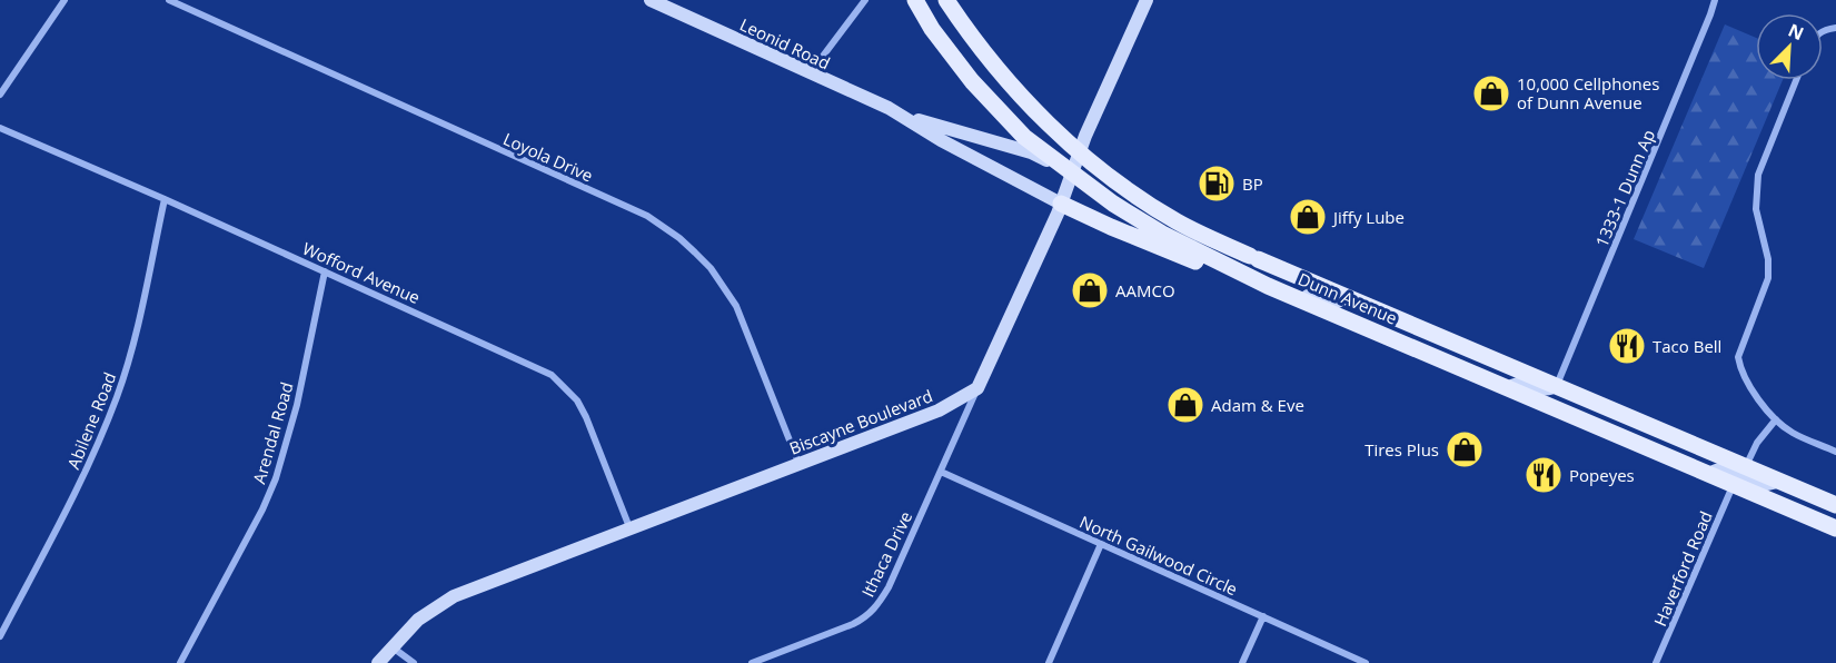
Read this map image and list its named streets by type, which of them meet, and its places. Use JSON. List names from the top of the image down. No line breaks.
{"streets":{"main road":["Dunn Avenue"],"street":["Leonid Road","Loyola Drive","1333-1 Dunn Ap","Wofford Avenue","Abilene Road","Biscayne Boulevard","Arendal Road","Ithaca Drive","North Gailwood Circle","Haverford Road"]},"crossings":[["Leonid Road","Dunn Avenue"],["Loyola Drive","Biscayne Boulevard"],["1333-1 Dunn Ap","Dunn Avenue"],["Wofford Avenue","Abilene Road"],["Wofford Avenue","Biscayne Boulevard"],["Wofford Avenue","Arendal Road"],["Dunn Avenue","Haverford Road"],["Biscayne Boulevard","Ithaca Drive"],["Ithaca Drive","North Gailwood Circle"]],"places":{"shop":["10,000 Cellphones of Dunn Avenue","Jiffy Lube","AAMCO","Adam & Eve","Tires Plus"],"fuel station":["BP"],"restaurant":["Taco Bell","Popeyes"]},"north":"top right"}
